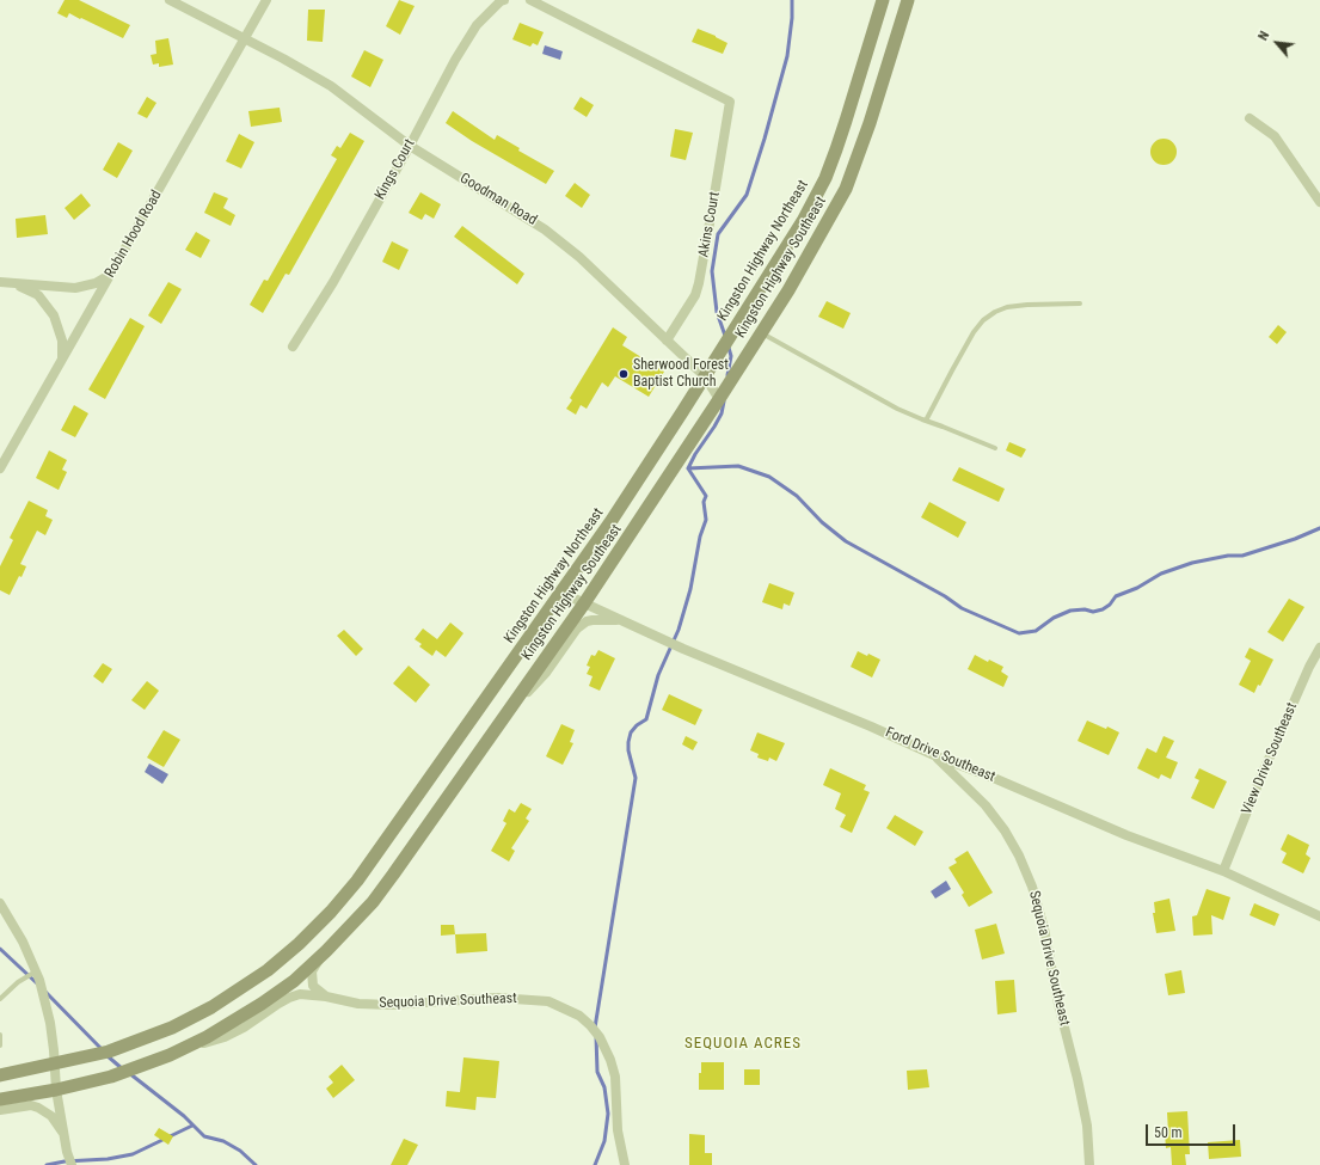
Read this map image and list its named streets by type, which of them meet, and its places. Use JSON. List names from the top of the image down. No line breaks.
{"streets":{"main road":["Kingston Highway Northeast","Kingston Highway Southeast"],"street":["Kings Court","Goodman Road","Akins Court","Robin Hood Road","Ford Drive Southeast","View Drive Southeast","Sequoia Drive Southeast"]},"crossings":[["Kings Court","Goodman Road"],["Goodman Road","Akins Court"],["Goodman Road","Robin Hood Road"],["Goodman Road","Kingston Highway Northeast"],["Goodman Road","Kingston Highway Southeast"],["Kingston Highway Northeast","Ford Drive Southeast"],["Kingston Highway Southeast","Ford Drive Southeast"],["Kingston Highway Southeast","Sequoia Drive Southeast"],["Ford Drive Southeast","View Drive Southeast"],["Ford Drive Southeast","Sequoia Drive Southeast"]],"districts":["SEQUOIA ACRES"],"places":["Sherwood Forest Baptist Church"],"scale_bar":"50 m","north":"top left"}
